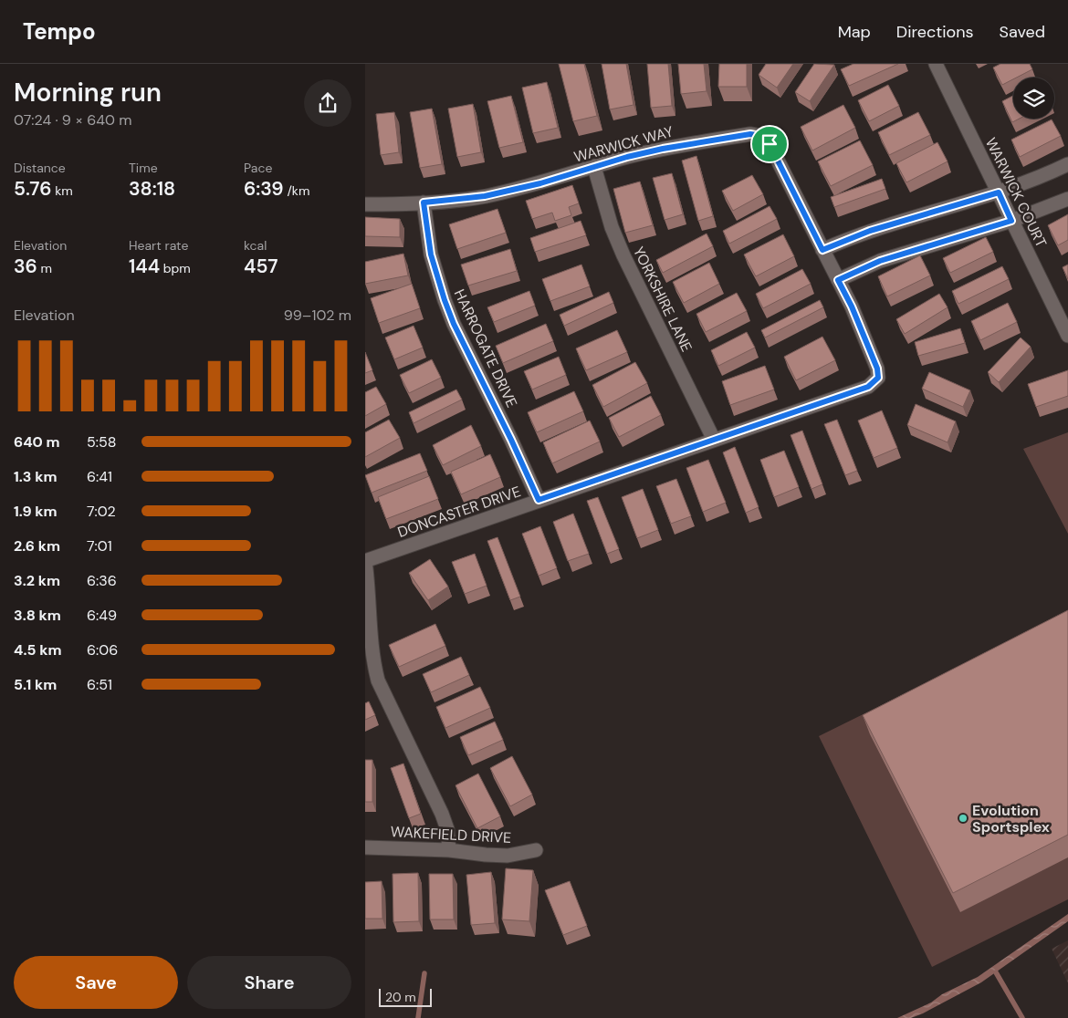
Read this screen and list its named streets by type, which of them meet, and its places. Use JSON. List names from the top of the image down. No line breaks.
{"streets":{"street":["WARWICK WAY","WARWICK COURT","YORKSHIRE LANE","HARROGATE DRIVE","DONCASTER DRIVE","WAKEFIELD DRIVE"]},"crossings":[["WARWICK WAY","YORKSHIRE LANE"],["WARWICK WAY","HARROGATE DRIVE"],["WARWICK WAY","DONCASTER DRIVE"],["YORKSHIRE LANE","DONCASTER DRIVE"],["HARROGATE DRIVE","DONCASTER DRIVE"],["DONCASTER DRIVE","WAKEFIELD DRIVE"]],"places":["Evolution Sportsplex"],"scale_bar":"20 m","page":{"header":"Tempo","nav":["Map","Directions","Saved"],"heading":["Morning run","07:24 · 9 × 640 m"],"stats":[["Distance","5.76 km"],["Time","38:18"],["Pace","6:39 /km"],["Elevation","36 m"],["Heart rate","144 bpm"],["kcal","457"]],"chart":["Elevation","99–102 m"],"list":[{"name":"640 m","note":"5:58"},{"name":"1.3 km","note":"6:41"},{"name":"1.9 km","note":"7:02"},{"name":"2.6 km","note":"7:01"},{"name":"3.2 km","note":"6:36"},{"name":"3.8 km","note":"6:49"},{"name":"4.5 km","note":"6:06"},{"name":"5.1 km","note":"6:51"}],"buttons":["Save","Share"],"scale":"20 m"}}
